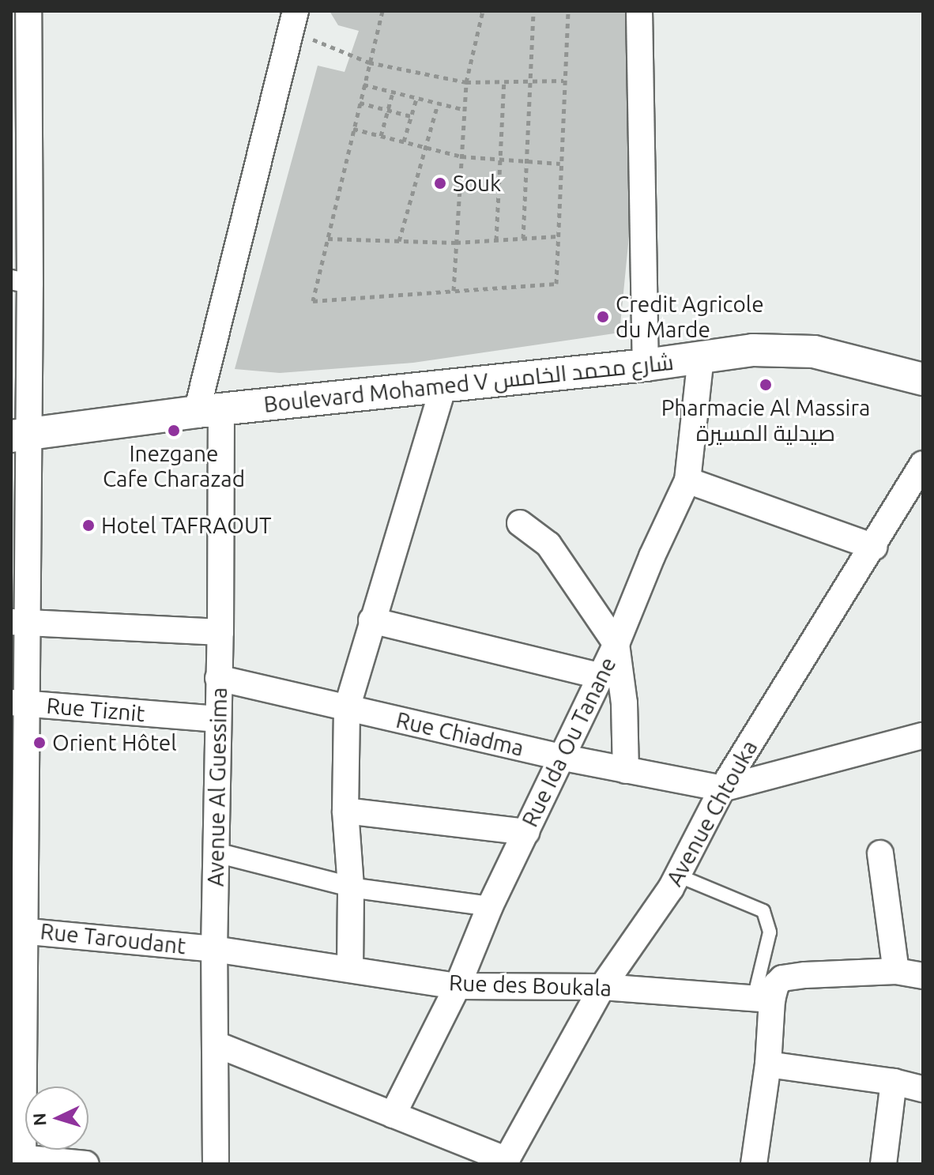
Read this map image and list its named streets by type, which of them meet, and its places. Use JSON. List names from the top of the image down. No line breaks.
{"streets":{"street":["Boulevard Mohamed V شارع محمد الخامس","Rue Tiznit","Rue Chiadma","Rue Ida Ou Tanane","Avenue Al Guessima","Avenue Chtouka","Rue Taroudant","Rue des Boukala"]},"crossings":[["Boulevard Mohamed V شارع محمد الخامس","Rue Ida Ou Tanane"],["Boulevard Mohamed V شارع محمد الخامس","Avenue Al Guessima"],["Rue Tiznit","Avenue Al Guessima"],["Rue Chiadma","Rue Ida Ou Tanane"],["Rue Chiadma","Avenue Al Guessima"],["Rue Chiadma","Avenue Chtouka"],["Rue Ida Ou Tanane","Rue des Boukala"],["Avenue Al Guessima","Rue Taroudant"],["Avenue Al Guessima","Rue des Boukala"],["Avenue Chtouka","Rue des Boukala"],["Rue Taroudant","Rue des Boukala"]],"places":["Souk","Credit Agricole du Marde","Pharmacie Al Massira صيدلية المسيرة","Inezgane Cafe Charazad","Hotel TAFRAOUT","Orient Hôtel"],"north":"left"}
